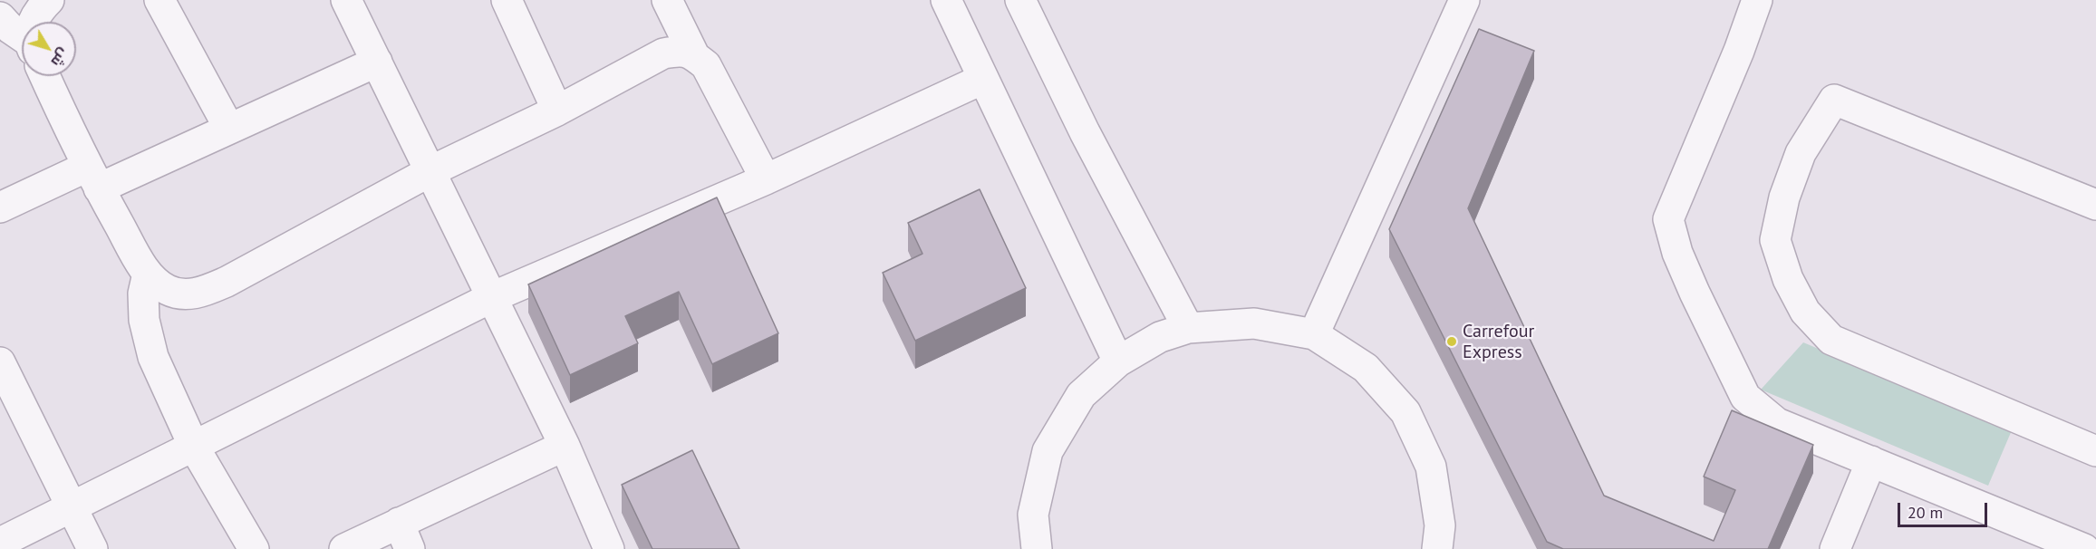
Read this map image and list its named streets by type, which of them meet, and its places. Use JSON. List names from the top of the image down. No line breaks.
{"places":["Carrefour Express"],"scale_bar":"20 m","north":"bottom right"}
